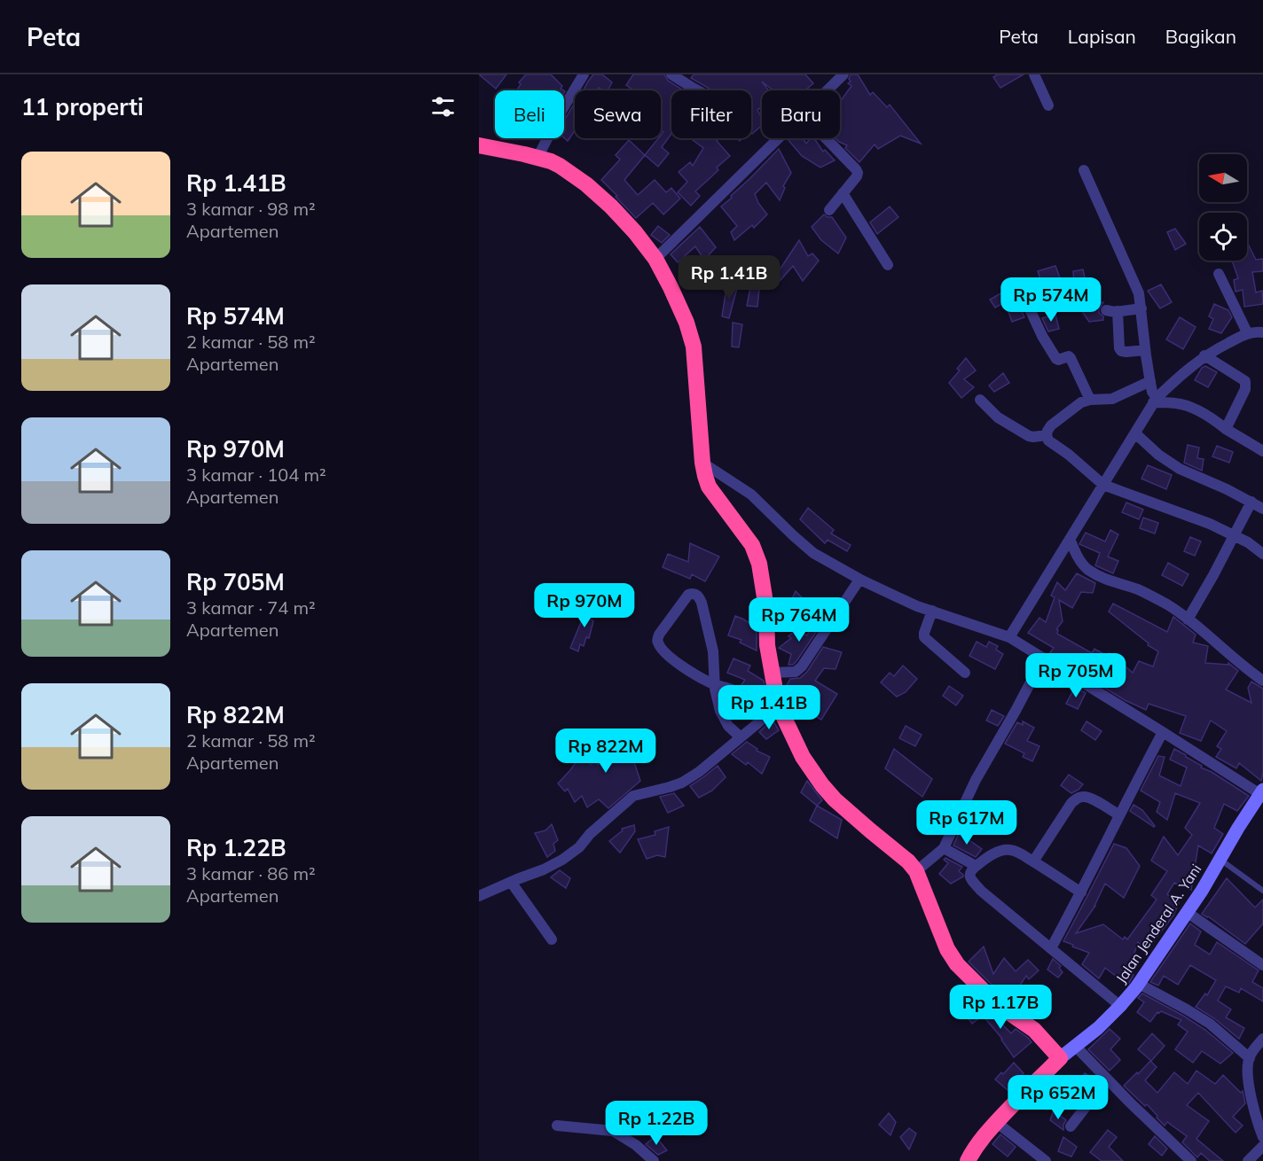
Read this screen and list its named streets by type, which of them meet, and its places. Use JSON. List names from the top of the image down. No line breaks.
{"streets":{"main road":["Jalan Jenderal A. Yani"]},"north":"left","page":{"header":"Peta","nav":["Peta","Lapisan","Bagikan"],"heading":"11 properti","chip":["Beli","Sewa","Filter","Baru"],"list":[{"name":"Rp 1.41B","note":"3 kamar · 98 m² · Apartemen"},{"name":"Rp 574M","note":"2 kamar · 58 m² · Apartemen"},{"name":"Rp 970M","note":"3 kamar · 104 m² · Apartemen"},{"name":"Rp 705M","note":"3 kamar · 74 m² · Apartemen"},{"name":"Rp 822M","note":"2 kamar · 58 m² · Apartemen"},{"name":"Rp 1.22B","note":"3 kamar · 86 m² · Apartemen"}],"price":["Rp 1.41B","Rp 574M","Rp 970M","Rp 764M","Rp 705M","Rp 1.41B","Rp 822M","Rp 617M","Rp 1.17B","Rp 652M","Rp 1.22B"]}}
